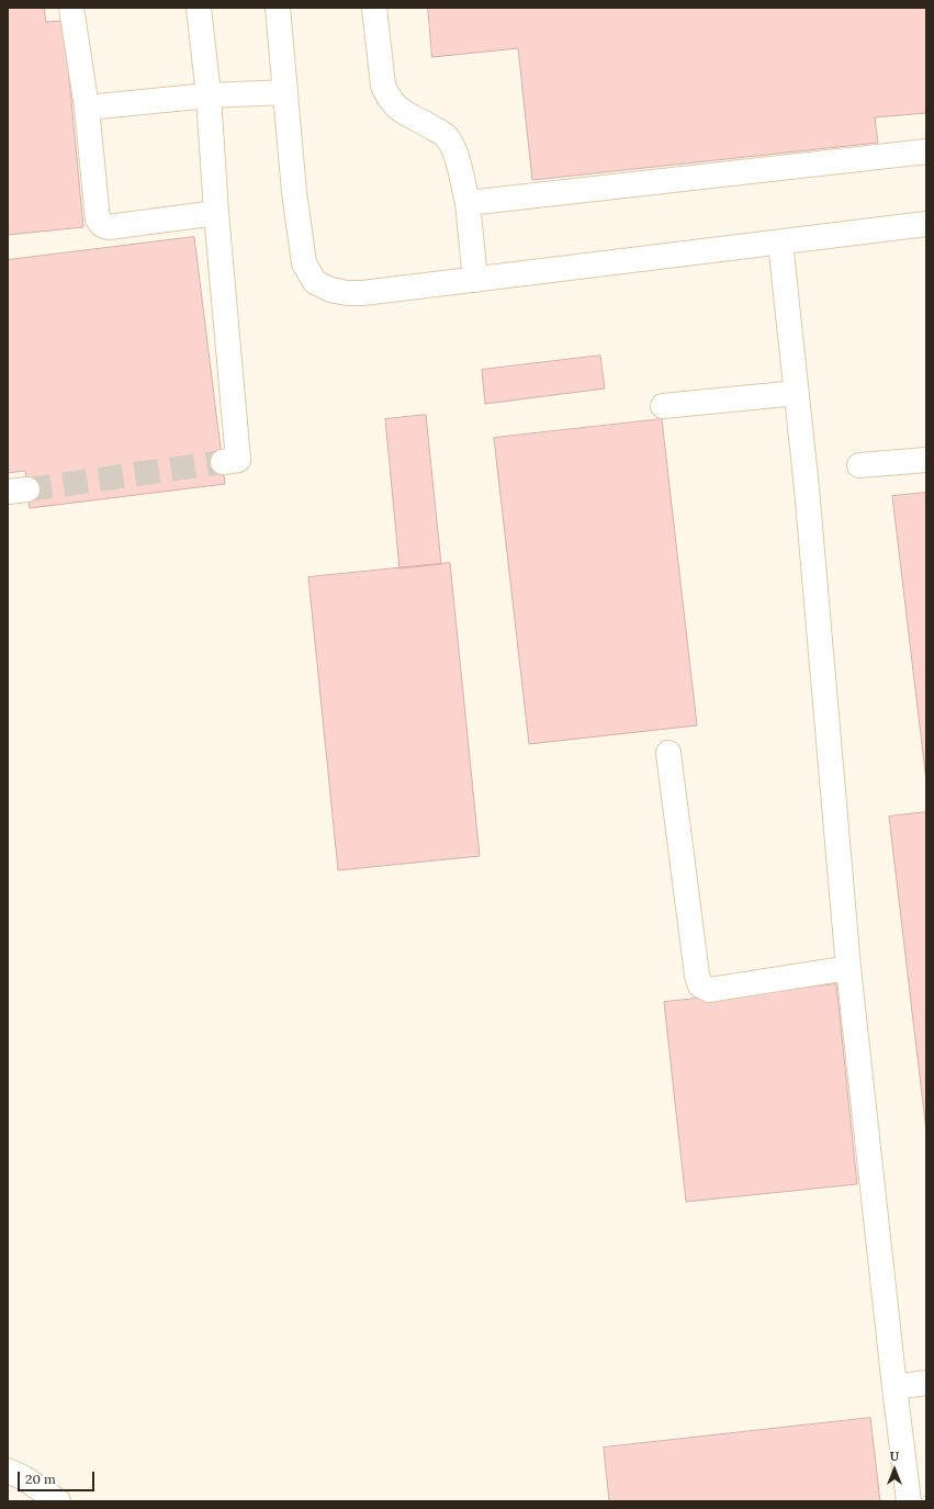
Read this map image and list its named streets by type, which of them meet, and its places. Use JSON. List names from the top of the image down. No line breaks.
{"scale_bar":"20 m","north":"top"}
